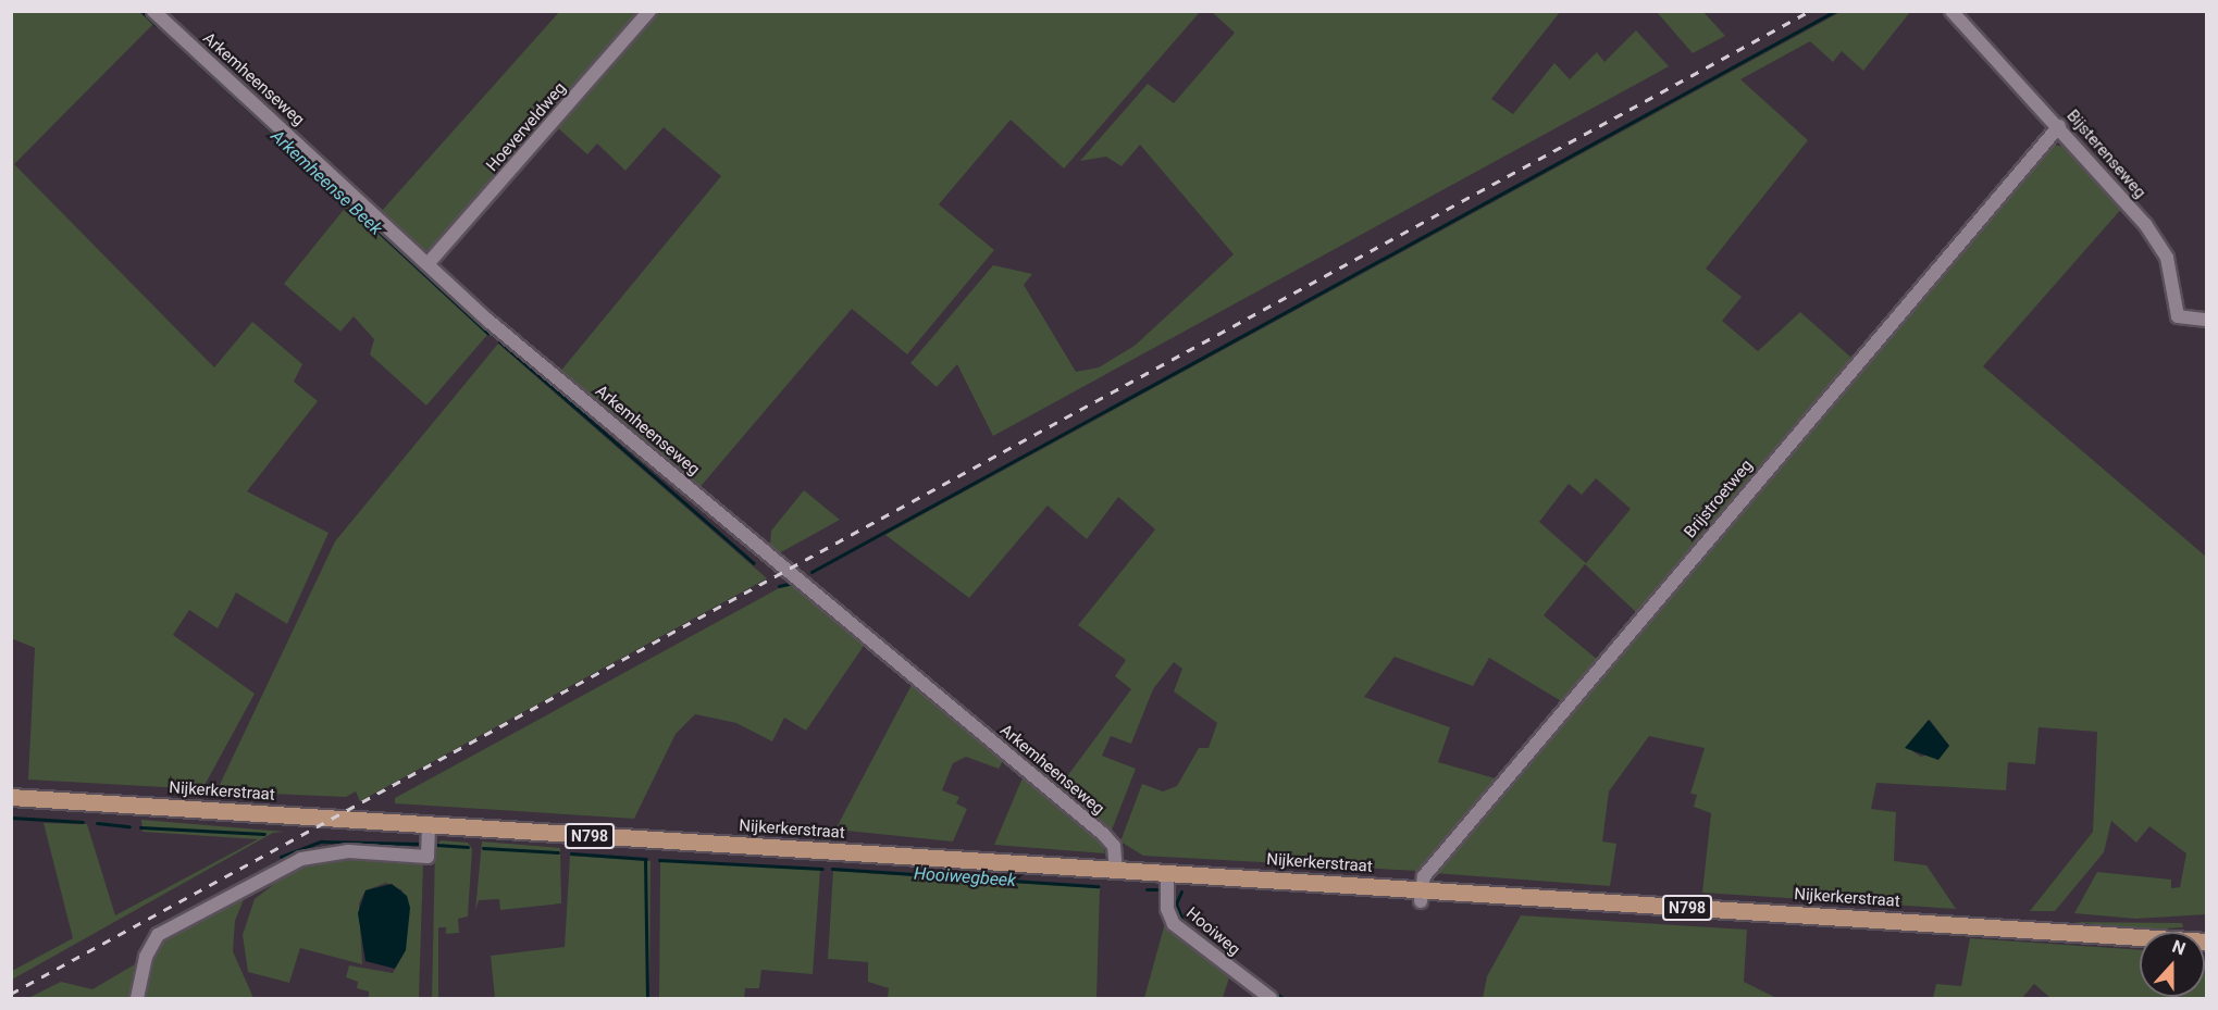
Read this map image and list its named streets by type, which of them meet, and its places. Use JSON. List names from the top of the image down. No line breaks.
{"streets":{"main road":["Nijkerkerstraat","N798"],"street":["Arkemheenseweg","Hoeverveldweg","Bijsterenseweg","Brijstroetweg","Hooiweg"]},"crossings":[["Arkemheenseweg","Hoeverveldweg"],["Arkemheenseweg","Nijkerkerstraat"],["Bijsterenseweg","Brijstroetweg"],["Brijstroetweg","Nijkerkerstraat"],["Nijkerkerstraat","Hooiweg"]],"water":["Arkemheense Beek","Hooiwegbeek"],"north":"top"}
